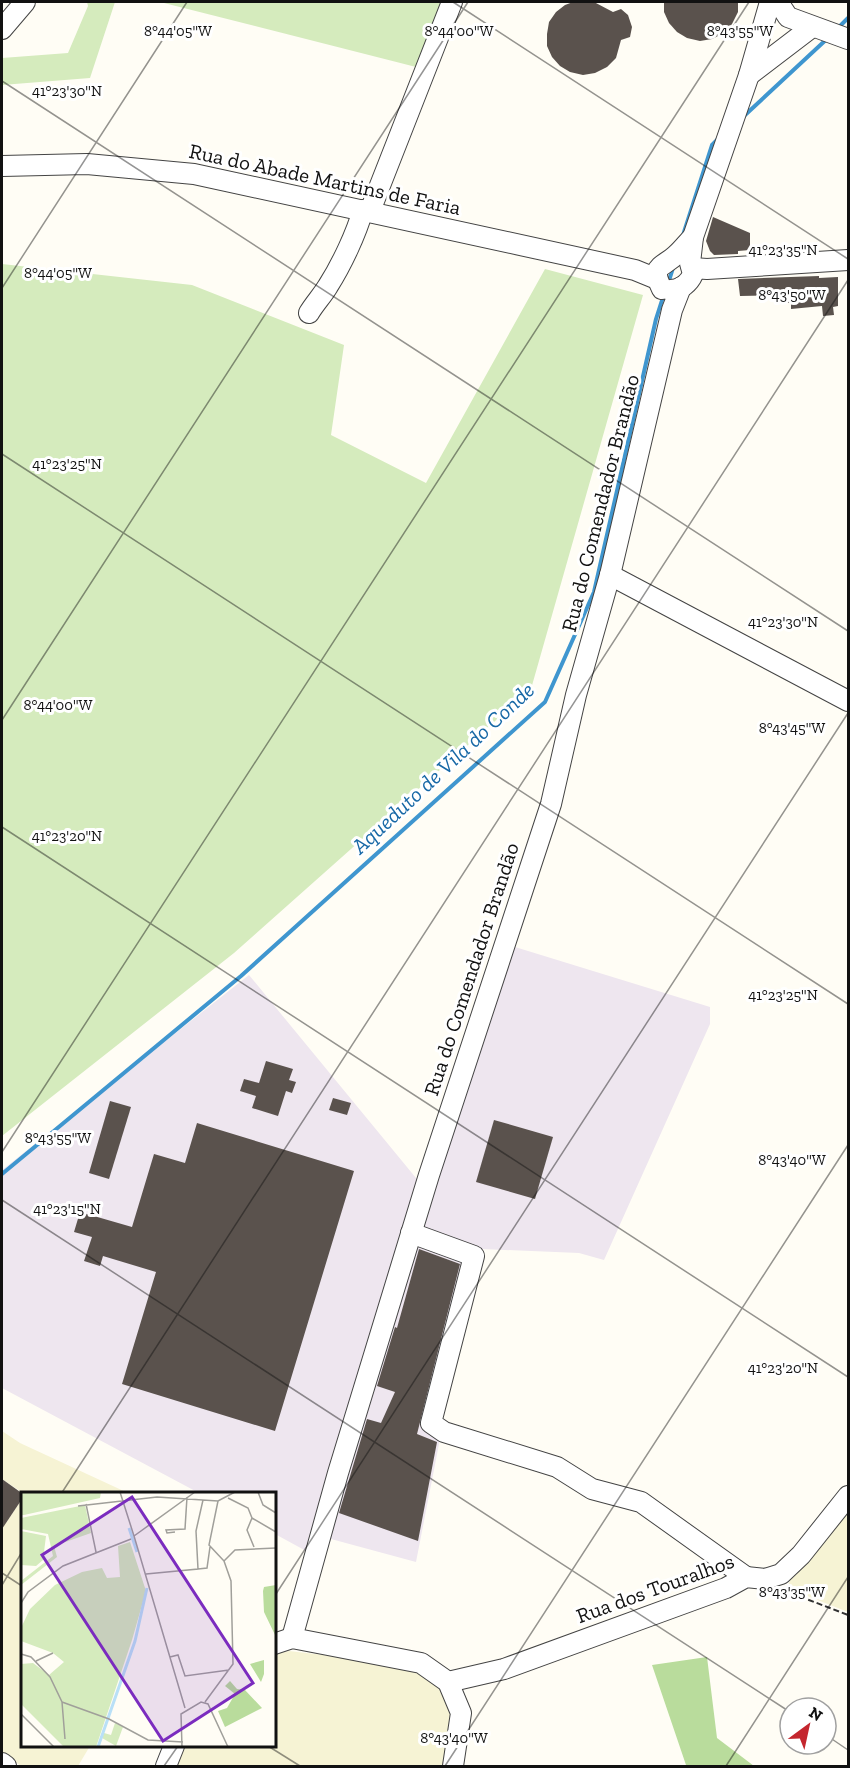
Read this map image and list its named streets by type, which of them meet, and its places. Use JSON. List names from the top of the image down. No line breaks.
{"streets":{"street":["Rua do Abade Martins de Faria","Rua do Comendador Brandão","Rua dos Touralhos"]},"crossings":[["Rua do Abade Martins de Faria","Rua do Comendador Brandão"]],"water":["Aqueduto de Vila do Conde"],"north":"top right","coordinates":["8°43'55\"W","8°44'05\"W","8°44'00\"W","41°23'30\"N","41°23'35\"N","8°43'50\"W","41°23'25\"N","8°43'45\"W","41°23'20\"N","8°43'40\"W","41°23'15\"N","8°43'35\"W"]}
